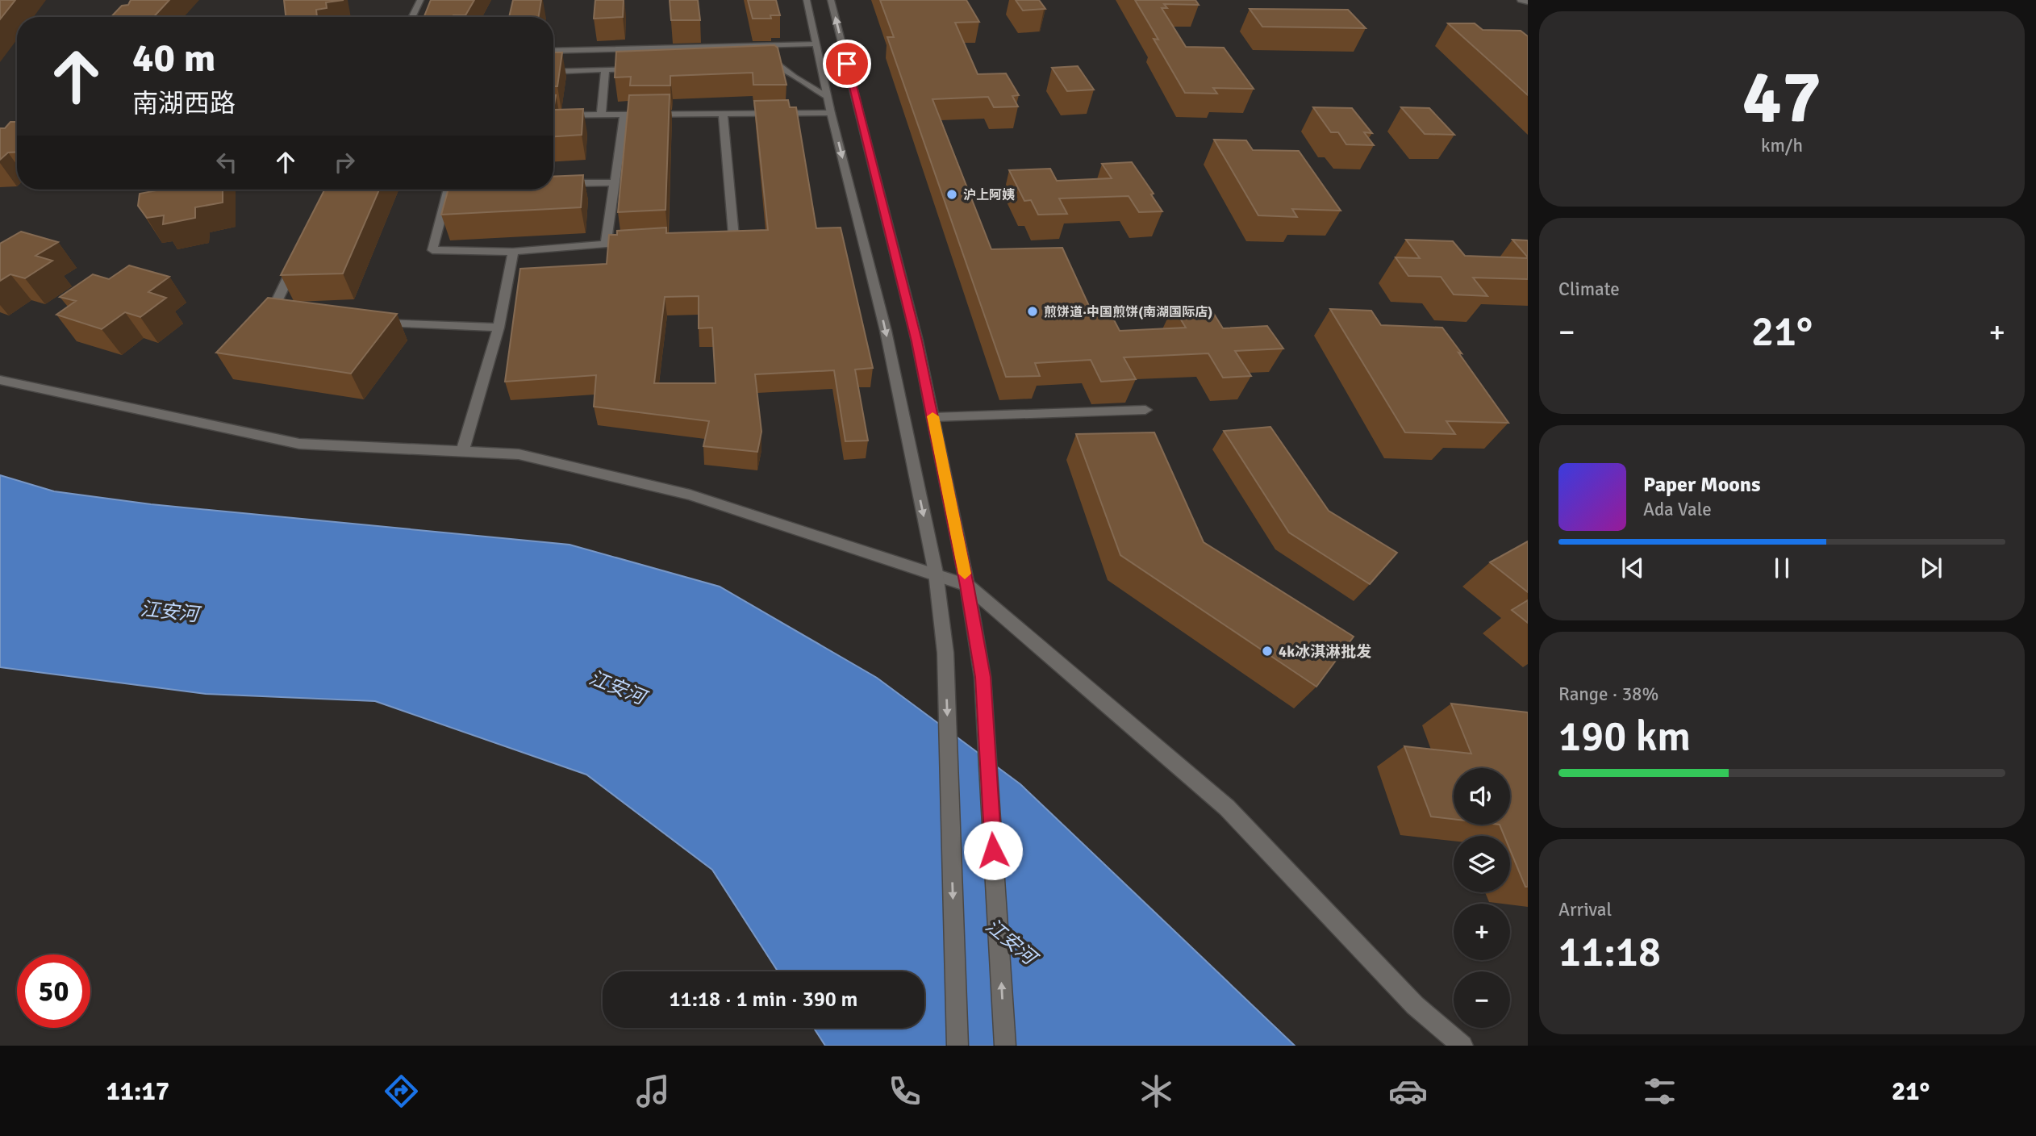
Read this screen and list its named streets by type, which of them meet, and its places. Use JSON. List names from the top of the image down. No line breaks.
{"water":["江安河"],"places":["沪上阿姨","煎饼道·中国煎饼(南湖国际店)","4k冰淇淋批发"],"page":{"tile":[["47","km/h"],"Climate",["Range · 38%","190 km"],["Arrival","11:18"]],"turn":["40 m","南湖西路"],"heat":["−","21°","+"],"song":["Paper Moons","Ada Vale"],"map_buttons":["+","−"],"limit":"50","trip":"11:18 · 1 min · 390 m","tabs":["11:17","21°"]}}
